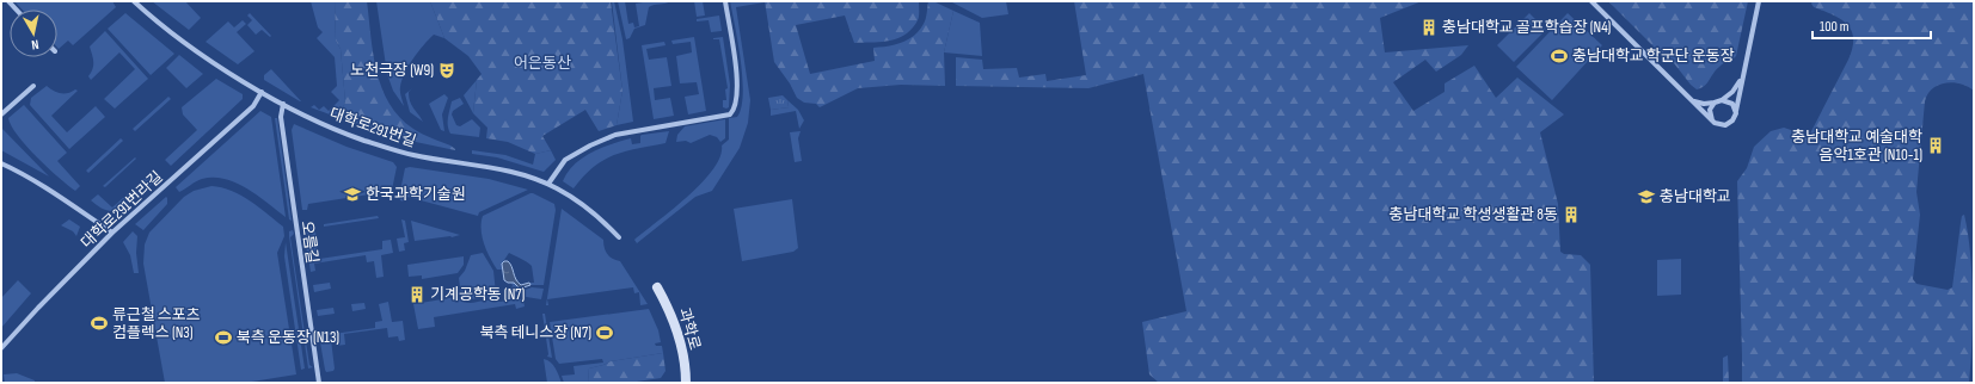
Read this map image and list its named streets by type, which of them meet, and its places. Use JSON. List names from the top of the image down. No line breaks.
{"streets":{"street":["대학로291번길","대학로291번라길","오름길","과학로"]},"crossings":[["대학로291번길","대학로291번라길"],["대학로291번길","오름길"]],"parks":["어은동산"],"places":{"building":["충남대학교 골프학습장 (N4)","충남대학교 예술대학 음악1호관 (N10-1)","충남대학교 학생생활관 8동","기계공학동 (N7)"],"sports":["충남대학교 학군단 운동장","류근철 스포츠 컴플렉스 (N3)","북측 테니스장 (N7)","북측 운동장 (N13)"],"theatre":["노천극장 (W9)"],"school or university":["한국과학기술원","충남대학교"]},"scale_bar":"100 m","north":"bottom"}
